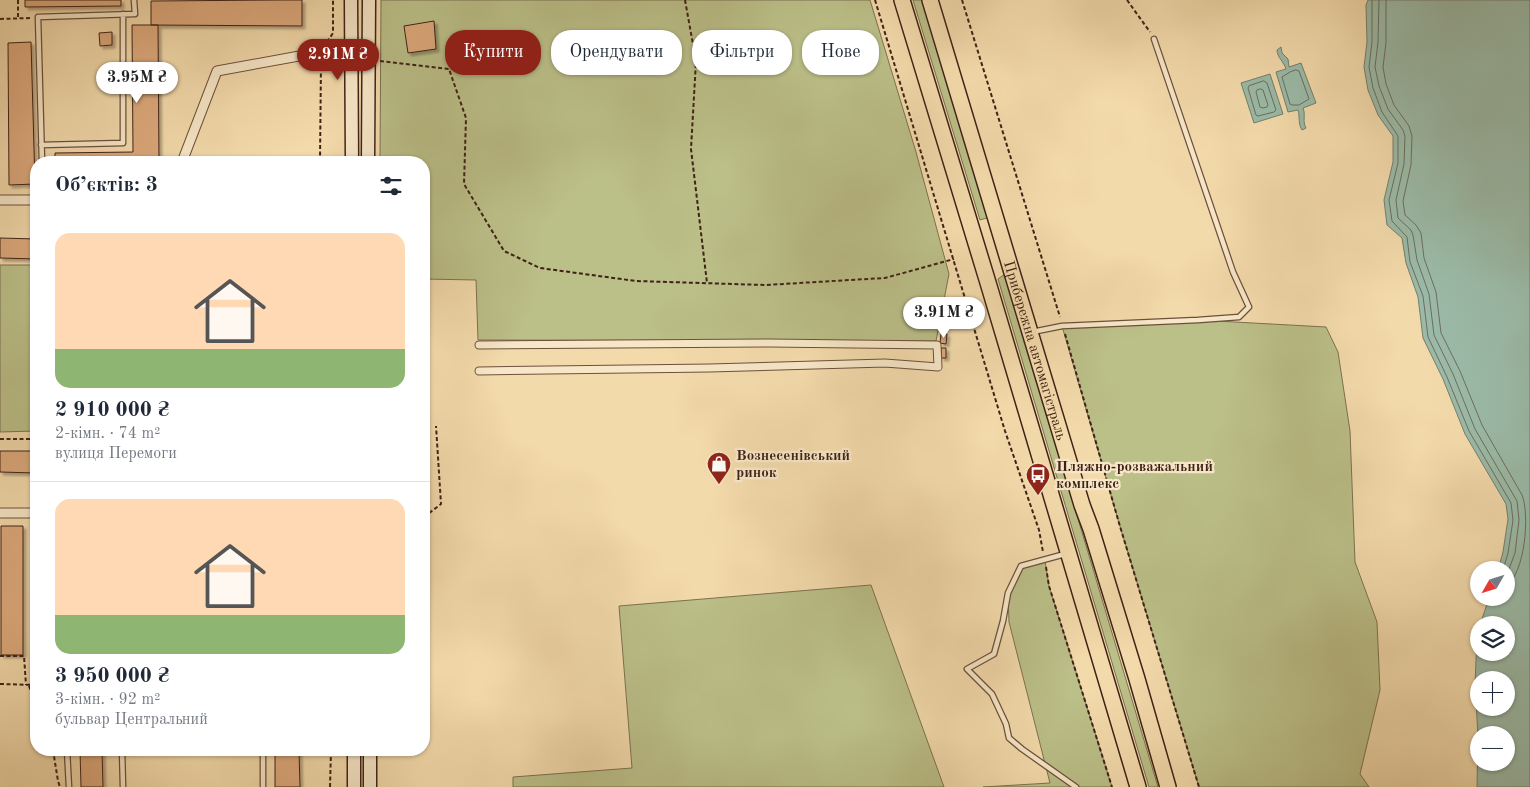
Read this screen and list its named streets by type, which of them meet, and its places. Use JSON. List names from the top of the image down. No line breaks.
{"streets":{"main road":["Прибережна автомагістраль"]},"places":{"shop":["Вознесенівський ринок"],"bus stop":["Пляжно-розважальний комплекс"]},"north":"bottom left","page":{"chip":["Купити","Орендувати","Фільтри","Нове"],"price":["2.91M ₴","3.95M ₴","3.91M ₴"],"heading":"Об’єктів: 3","list":[{"name":"2 910 000 ₴","note":"2-кімн. · 74 m² · вулиця Перемоги"},{"name":"3 950 000 ₴","note":"3-кімн. · 92 m² · бульвар Центральний"}],"map_buttons":["+","−"]}}
